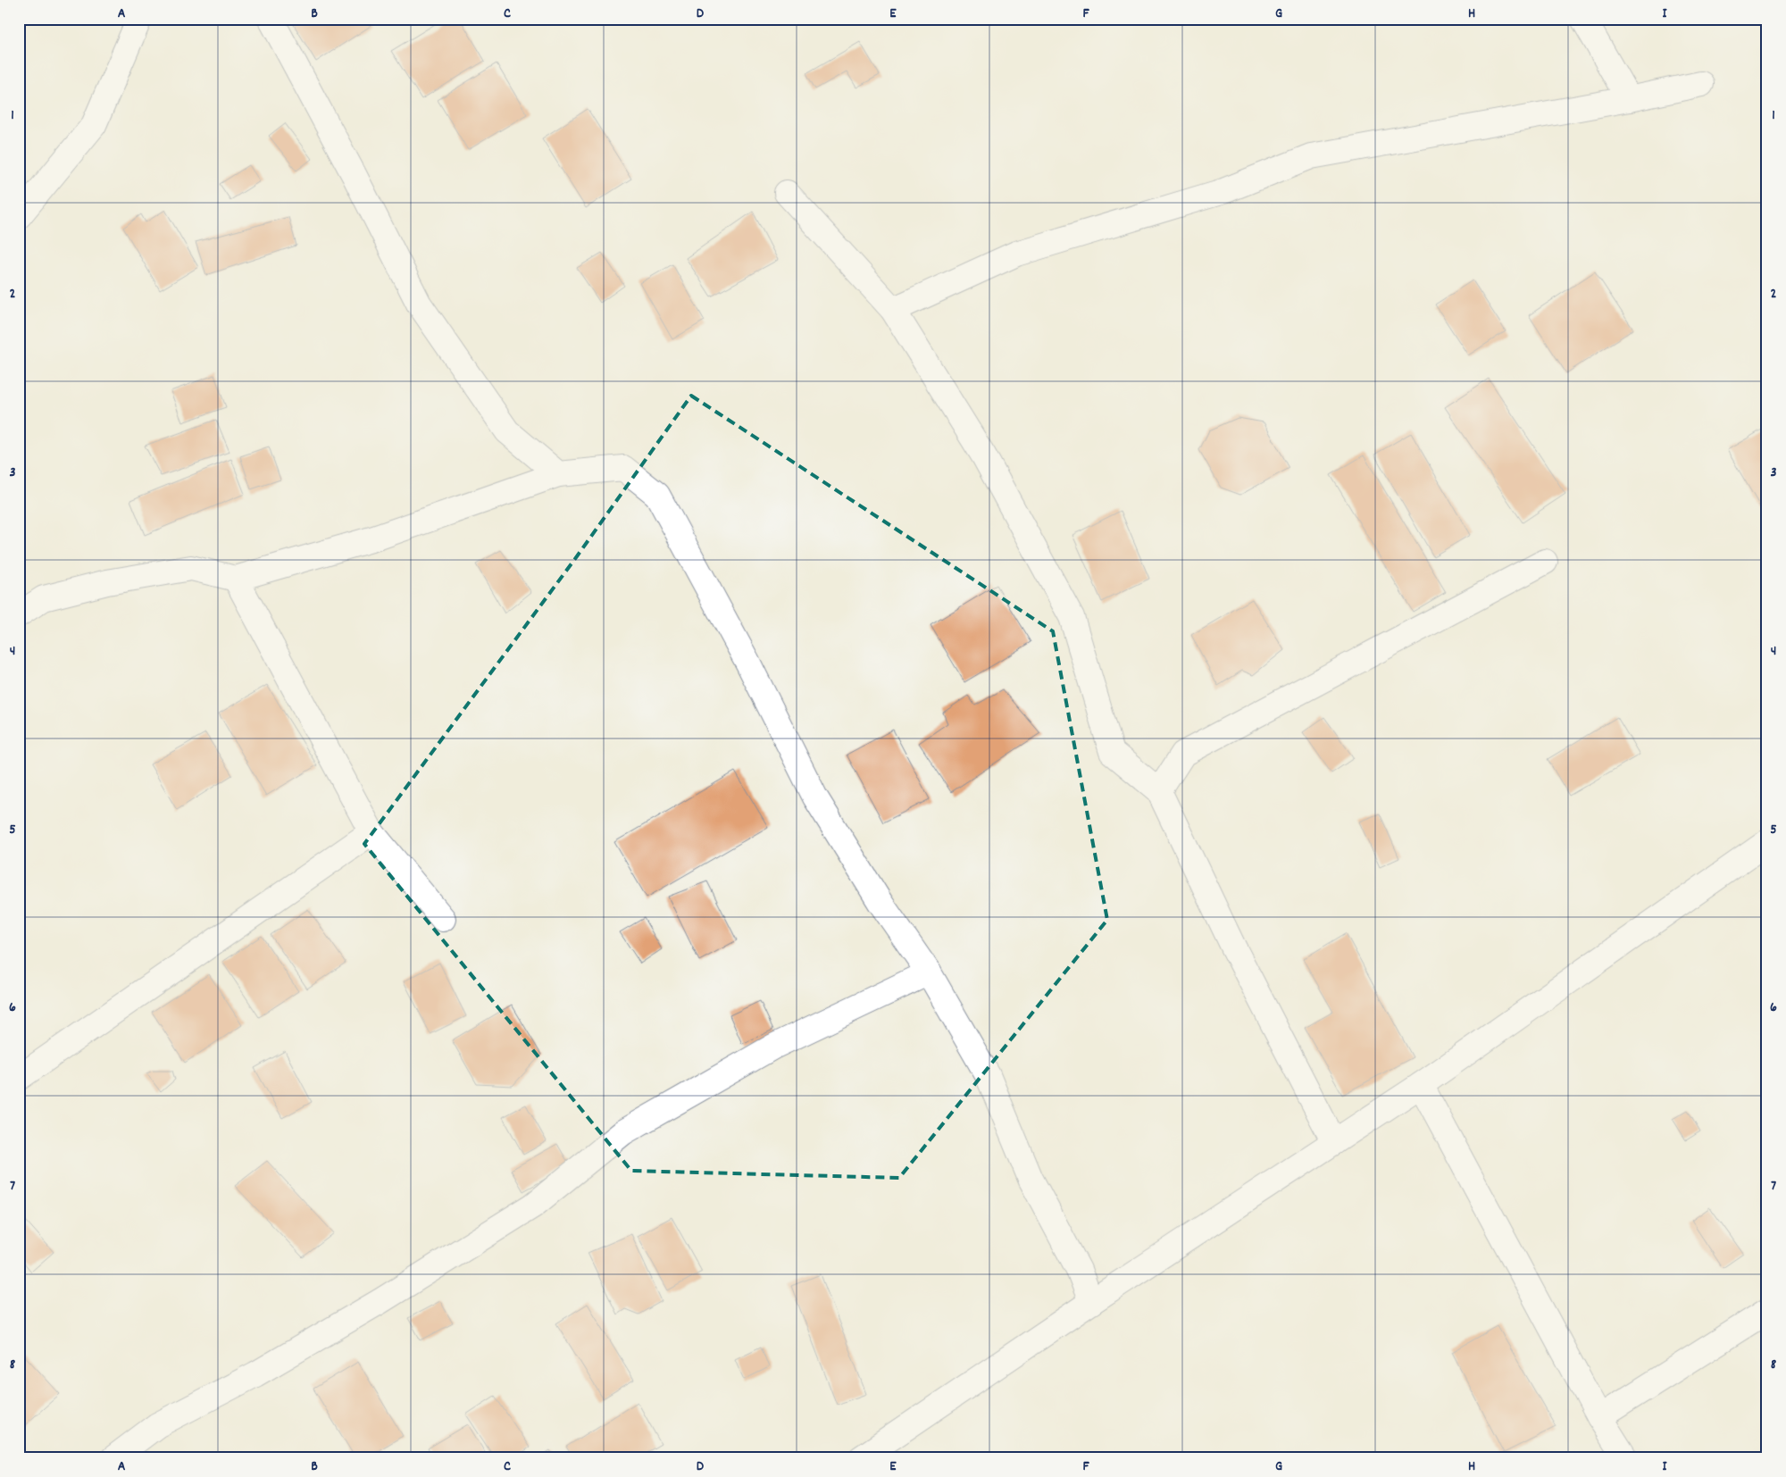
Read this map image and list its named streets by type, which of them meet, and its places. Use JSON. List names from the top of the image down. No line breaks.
{"grid":{"columns":["A","B","C","D","E","F","G","H","I"],"rows":["1","2","3","4","5","6","7","8"]}}
